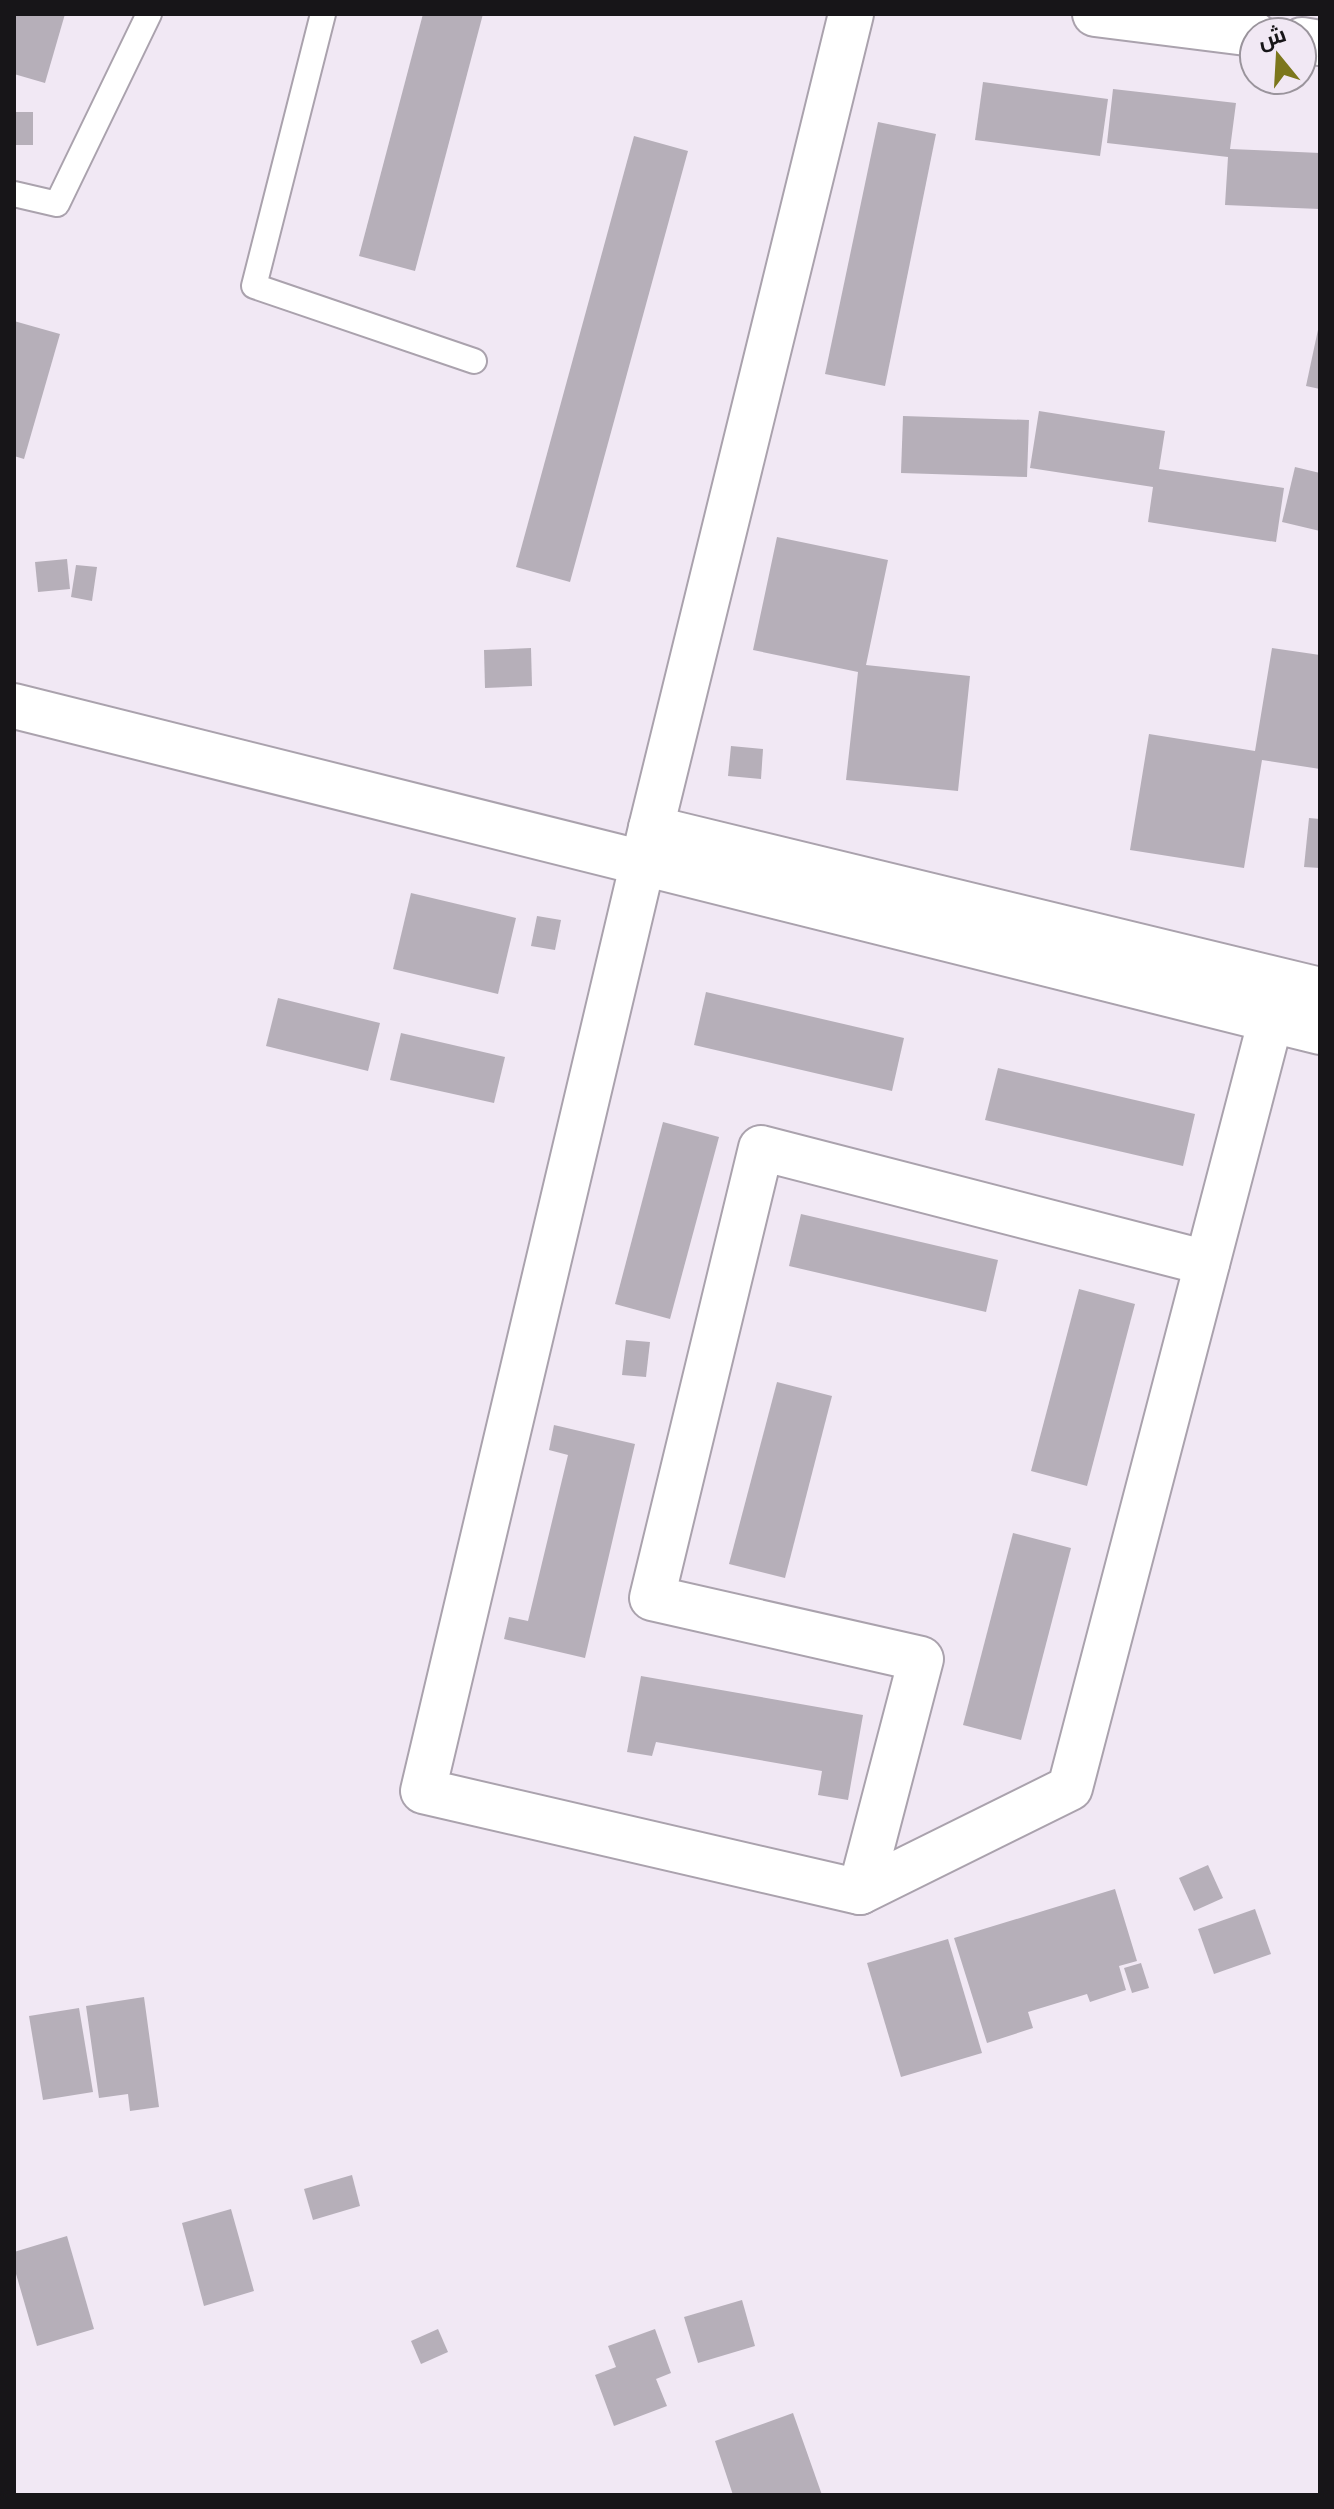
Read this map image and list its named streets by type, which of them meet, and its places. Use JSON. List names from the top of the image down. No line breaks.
{"north":"top"}
